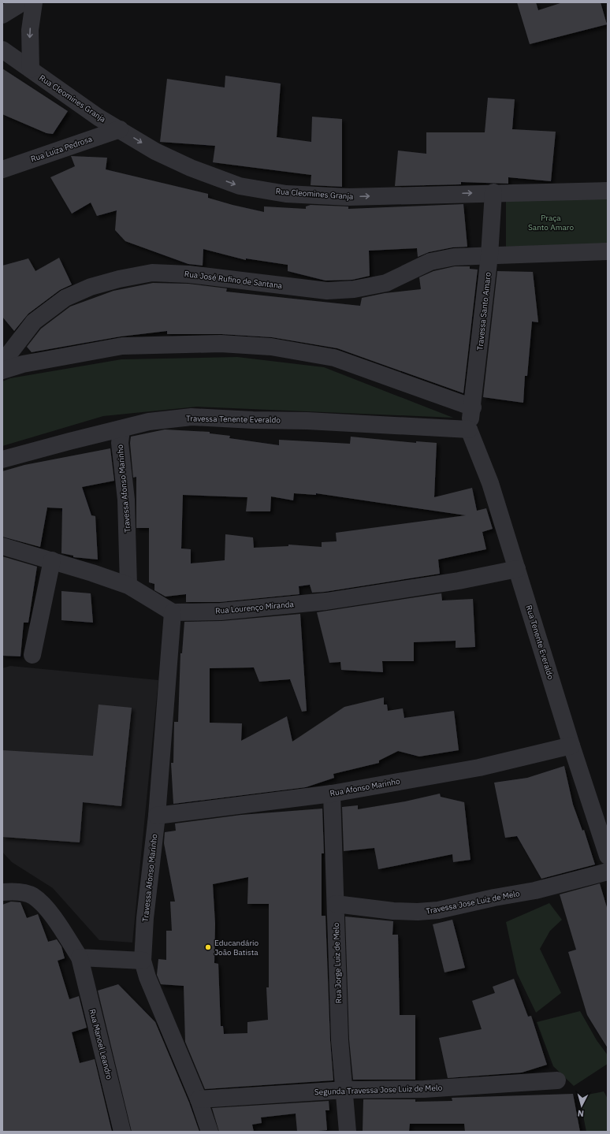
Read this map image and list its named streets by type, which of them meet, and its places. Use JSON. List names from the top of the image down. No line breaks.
{"streets":{"street":["Rua Cleomines Granja","Rua Luiza Pedrosa","Rua José Rufino de Santana","Travessa Santo Amaro","Travessa Tenente Everaldo","Travessa Afonso Marinho","Rua Lourenço Miranda","Rua Tenente Everaldo","Rua Afonso Marinho","Travessa Jose Luiz de Melo","Rua Jorge Luiz de Melo","Rua Manoel Leandro","Segunda Travessa Jose Luiz de Melo"]},"crossings":[["Rua Cleomines Granja","Rua Luiza Pedrosa"],["Rua Cleomines Granja","Travessa Santo Amaro"],["Rua José Rufino de Santana","Travessa Santo Amaro"],["Travessa Santo Amaro","Travessa Tenente Everaldo"],["Travessa Santo Amaro","Rua Tenente Everaldo"],["Travessa Tenente Everaldo","Travessa Afonso Marinho"],["Travessa Tenente Everaldo","Rua Tenente Everaldo"],["Travessa Afonso Marinho","Rua Lourenço Miranda"],["Travessa Afonso Marinho","Rua Afonso Marinho"],["Travessa Afonso Marinho","Segunda Travessa Jose Luiz de Melo"],["Rua Lourenço Miranda","Rua Tenente Everaldo"],["Rua Tenente Everaldo","Rua Afonso Marinho"],["Rua Afonso Marinho","Rua Jorge Luiz de Melo"],["Travessa Jose Luiz de Melo","Rua Jorge Luiz de Melo"],["Rua Jorge Luiz de Melo","Segunda Travessa Jose Luiz de Melo"]],"one_way":["Rua Cleomines Granja"],"parks":["Praça Santo Amaro"],"places":["Educandário João Batista"],"north":"bottom"}
